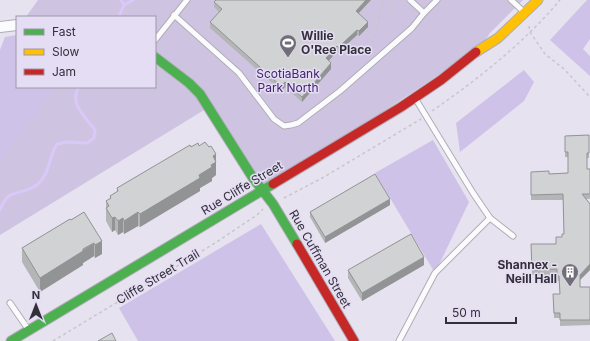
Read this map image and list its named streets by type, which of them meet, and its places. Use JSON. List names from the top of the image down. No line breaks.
{"streets":{"main road":["Rue Cliffe Street","Rue Cuffman Street"],"path":["Cliffe Street Trail"]},"crossings":[["Rue Cliffe Street","Rue Cuffman Street"]],"parks":["ScotiaBank Park North"],"places":{"sports":["Willie O'Ree Place"],"building":["Shannex - Neill Hall"]},"legend":["Fast","Slow","Jam"],"scale_bar":"50 m","north":"top"}
